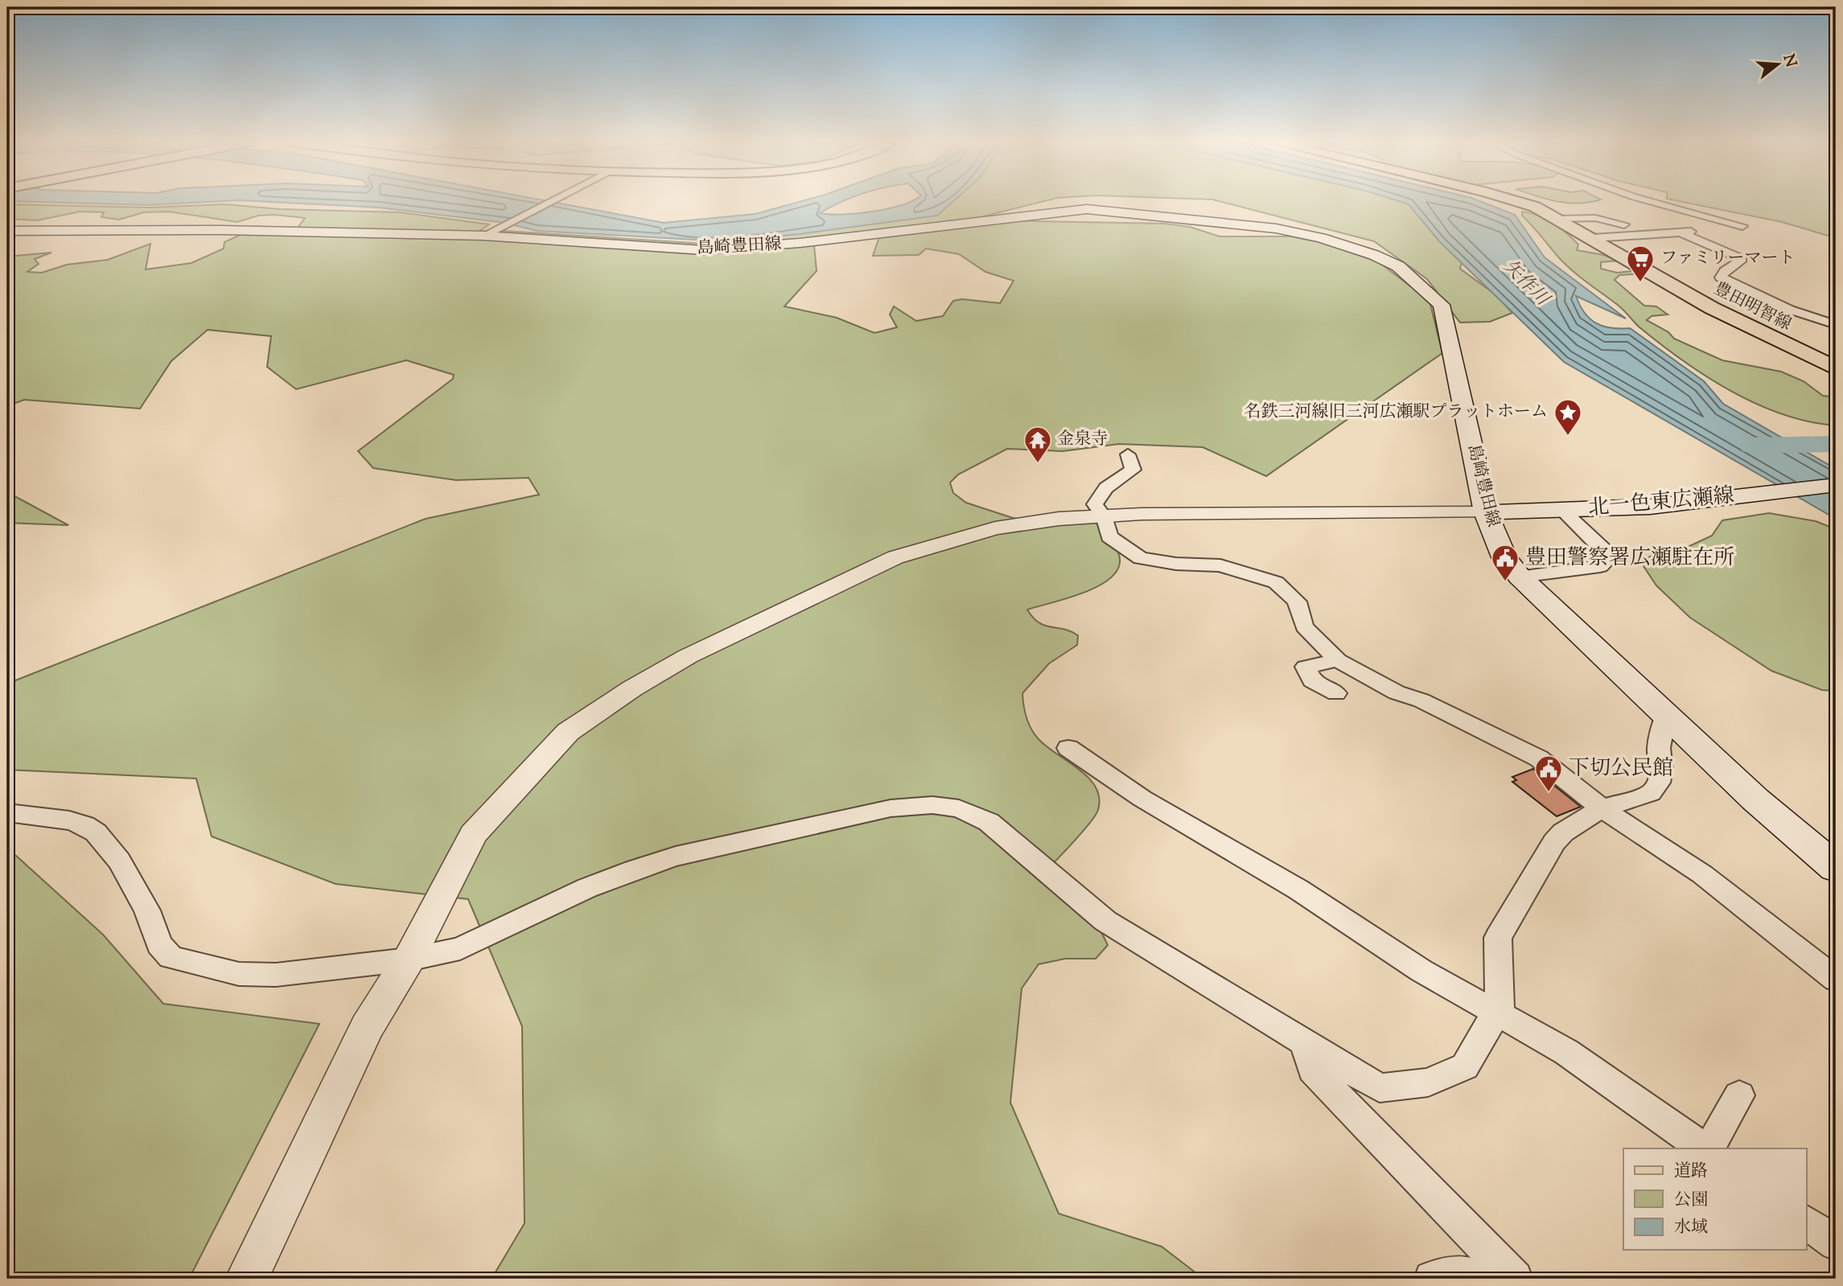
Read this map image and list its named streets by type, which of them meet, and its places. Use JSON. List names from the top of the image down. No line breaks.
{"streets":{"main road":["島崎豊田線","豊田明智線","北一色東広瀬線"]},"crossings":[["島崎豊田線","北一色東広瀬線"]],"water":["矢作川"],"places":{"supermarket":["ファミリーマート"],"place":["名鉄三河線旧三河広瀬駅プラットホーム"],"temple":["金泉寺"],"public building":["豊田警察署広瀬駐在所","下切公民館"]},"legend":["道路","公園","水域"],"north":"right"}
